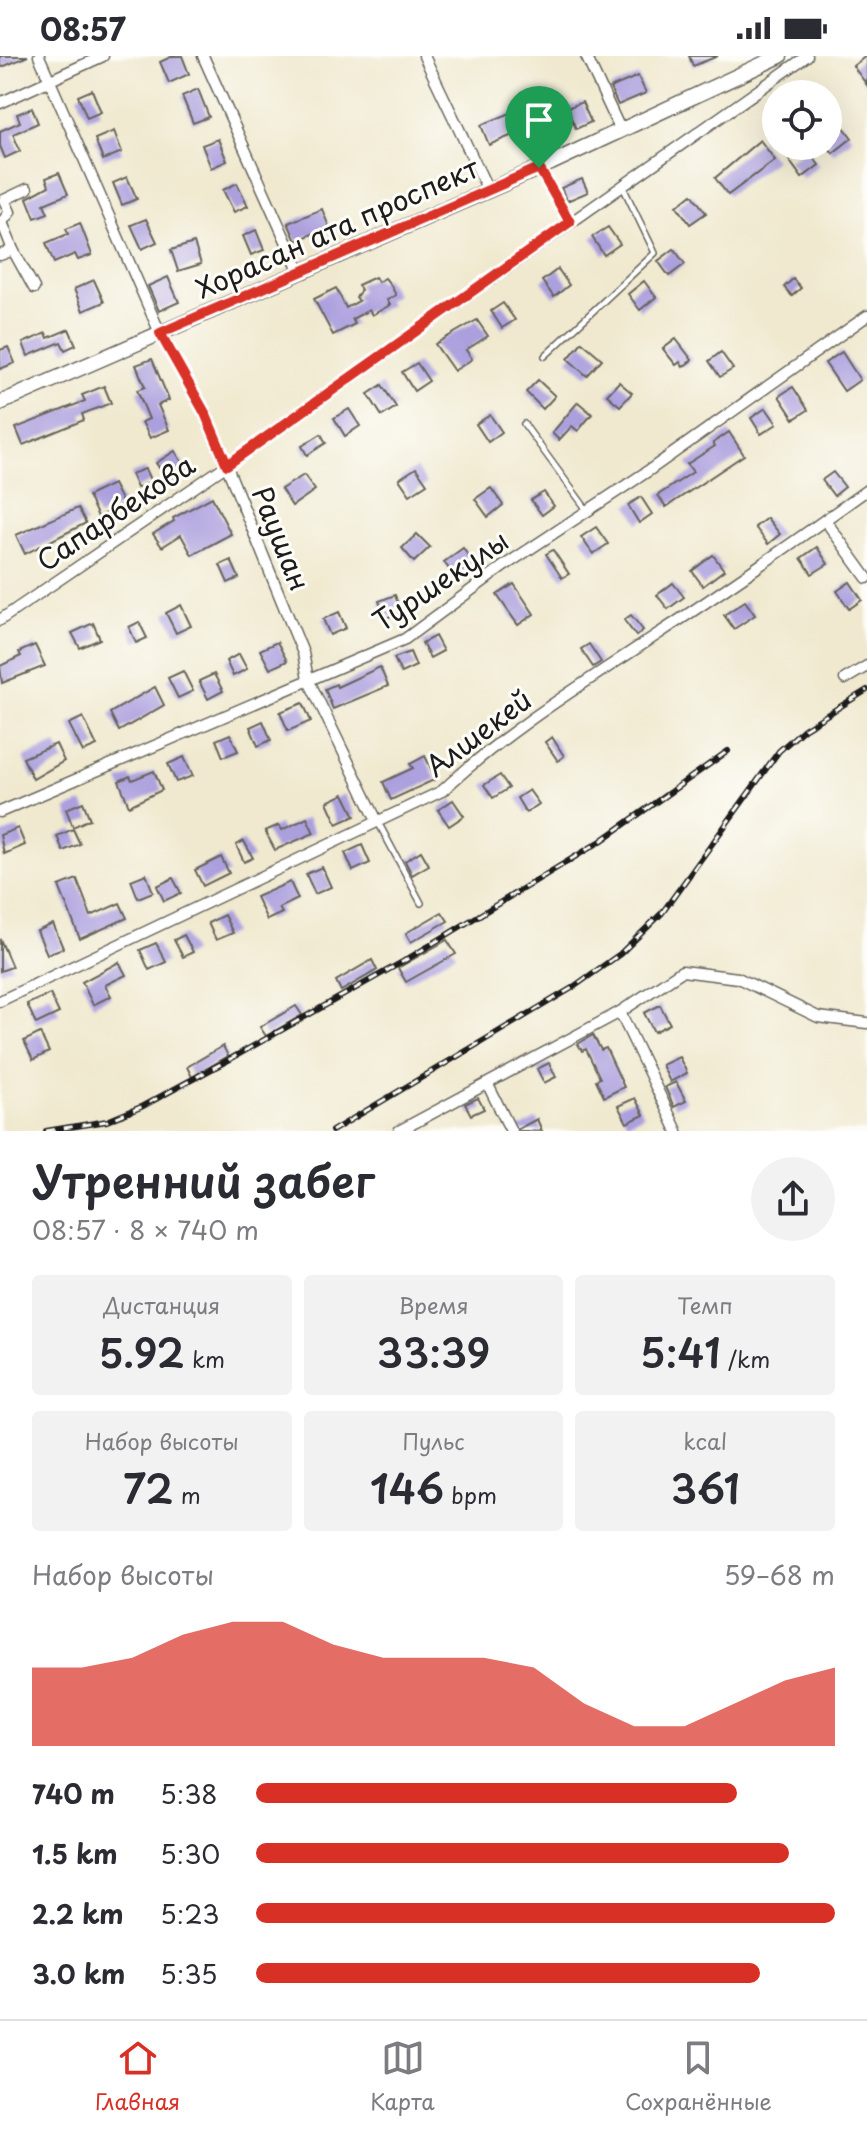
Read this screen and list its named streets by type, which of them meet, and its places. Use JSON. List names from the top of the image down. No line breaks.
{"streets":{"main road":["Хорасан ата проспект"],"street":["Сапарбекова","Раушан","Туршекулы","Алшекей"]},"crossings":[["Хорасан ата проспект","Раушан"],["Сапарбекова","Раушан"],["Раушан","Туршекулы"],["Раушан","Алшекей"]],"page":{"status":"08:57","heading":["Утренний забег","08:57 · 8 × 740 m"],"stats":[["Дистанция","5.92 km"],["Время","33:39"],["Темп","5:41 /km"],["Набор высоты","72 m"],["Пульс","146 bpm"],["kcal","361"]],"chart":["Набор высоты","59–68 m"],"list":[{"name":"740 m","note":"5:38"},{"name":"1.5 km","note":"5:30"},{"name":"2.2 km","note":"5:23"},{"name":"3.0 km","note":"5:35"}],"tabs":["Главная","Карта","Сохранённые"]}}
